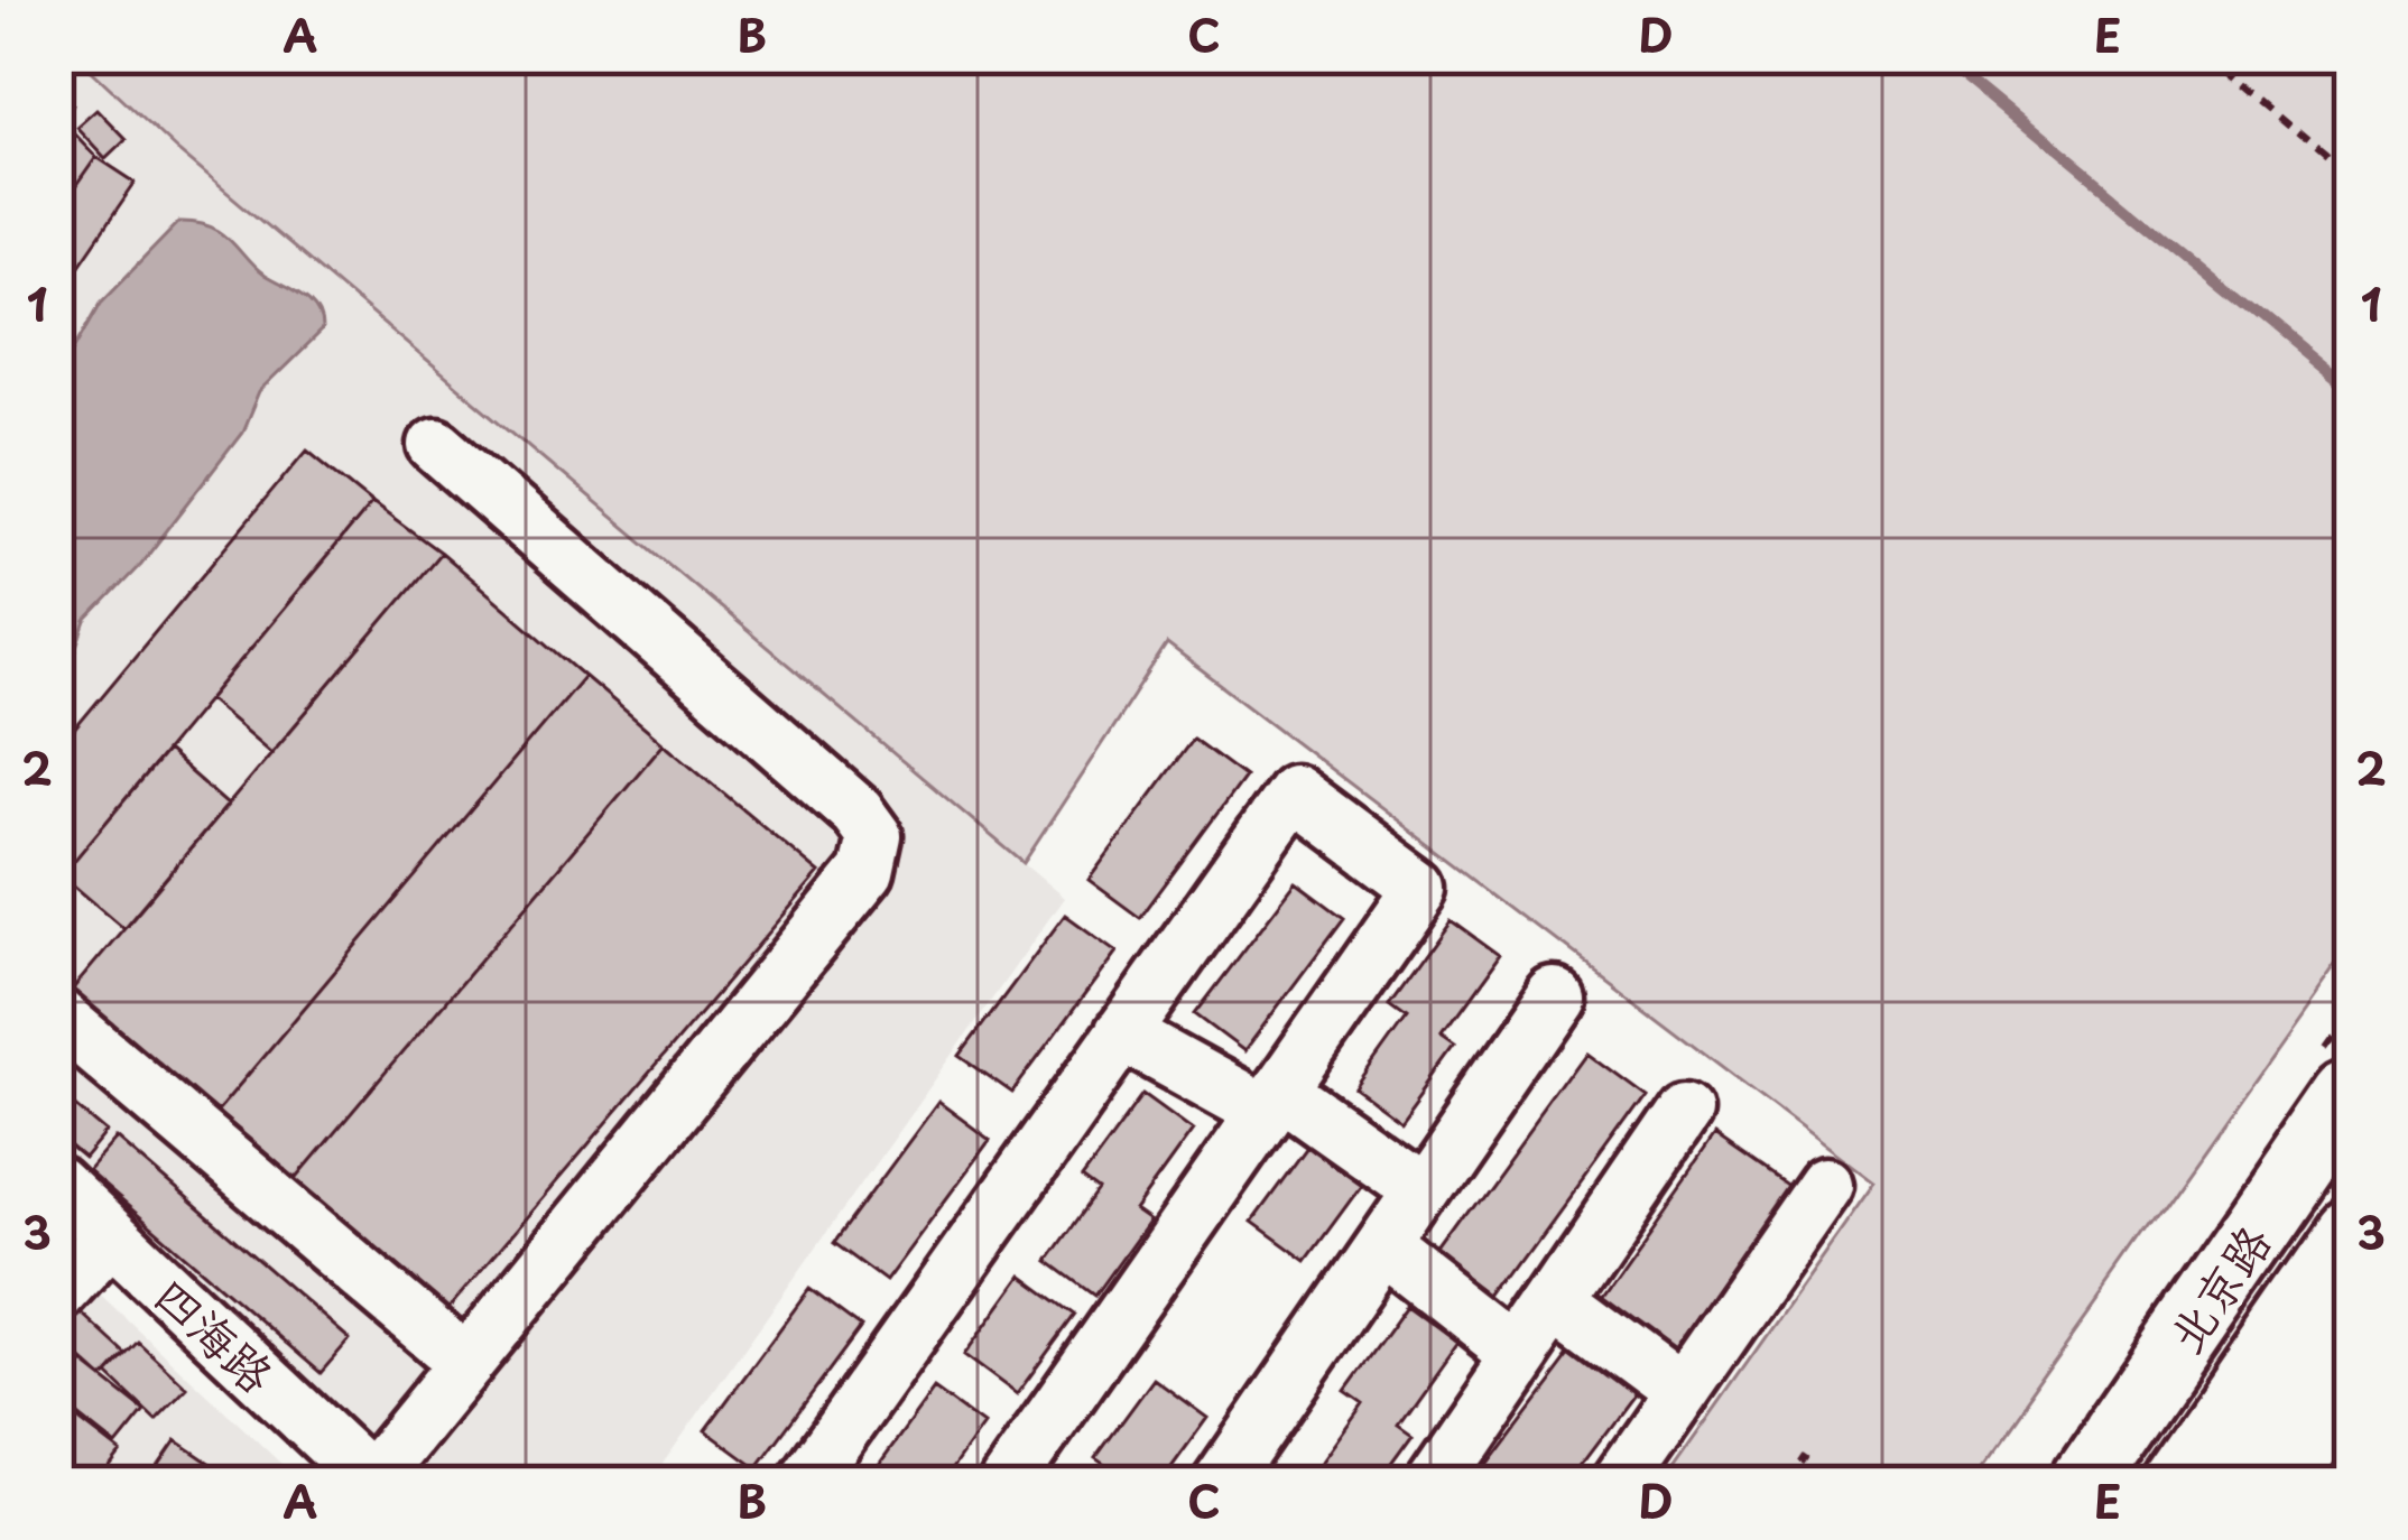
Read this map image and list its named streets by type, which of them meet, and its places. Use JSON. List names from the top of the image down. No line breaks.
{"streets":{"main road":["北京路"],"street":["四海路"]},"grid":{"columns":["A","B","C","D","E"],"rows":["1","2","3"]}}
